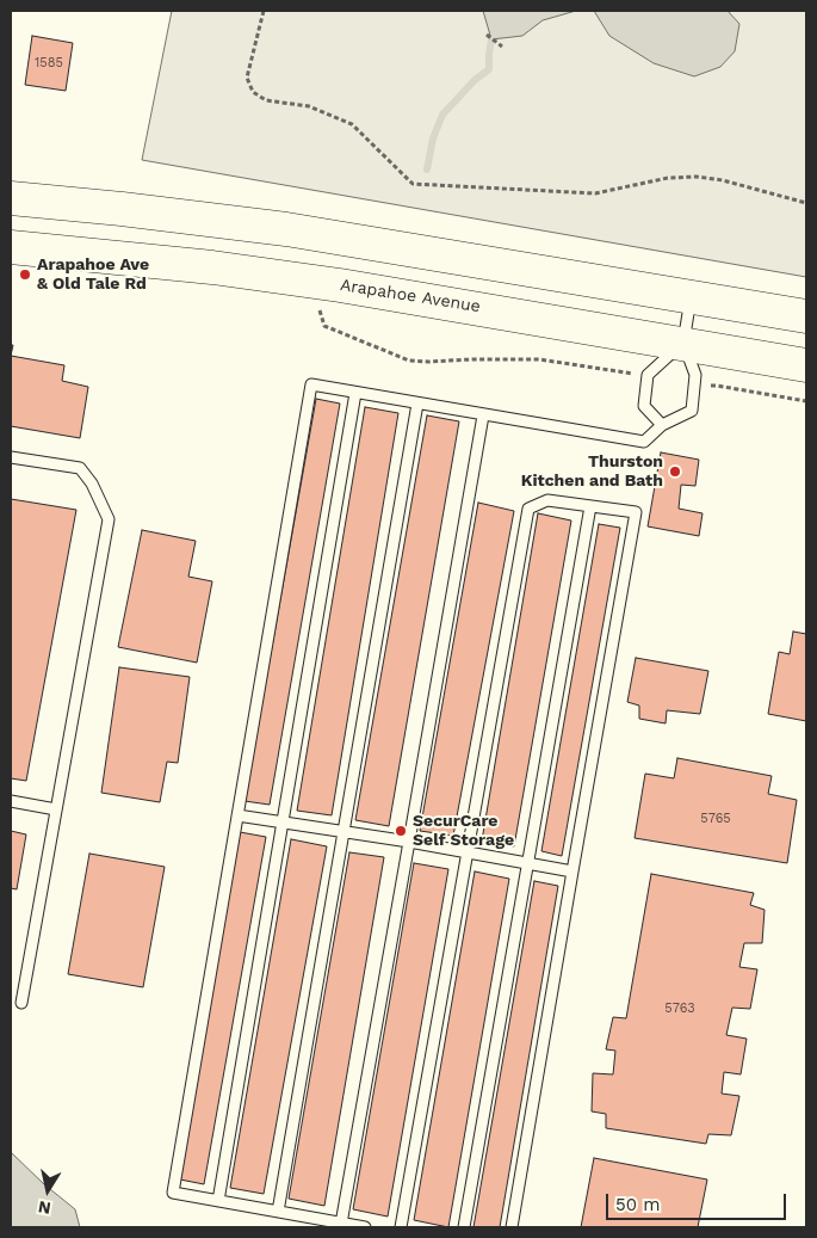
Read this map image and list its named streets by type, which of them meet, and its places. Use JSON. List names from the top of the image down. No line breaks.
{"streets":{"main road":["Arapahoe Avenue"]},"places":["Arapahoe Ave & Old Tale Rd","Thurston Kitchen and Bath","SecurCare Self Storage"],"house_numbers":["1585","5765","5763"],"scale_bar":"50 m","north":"bottom"}
